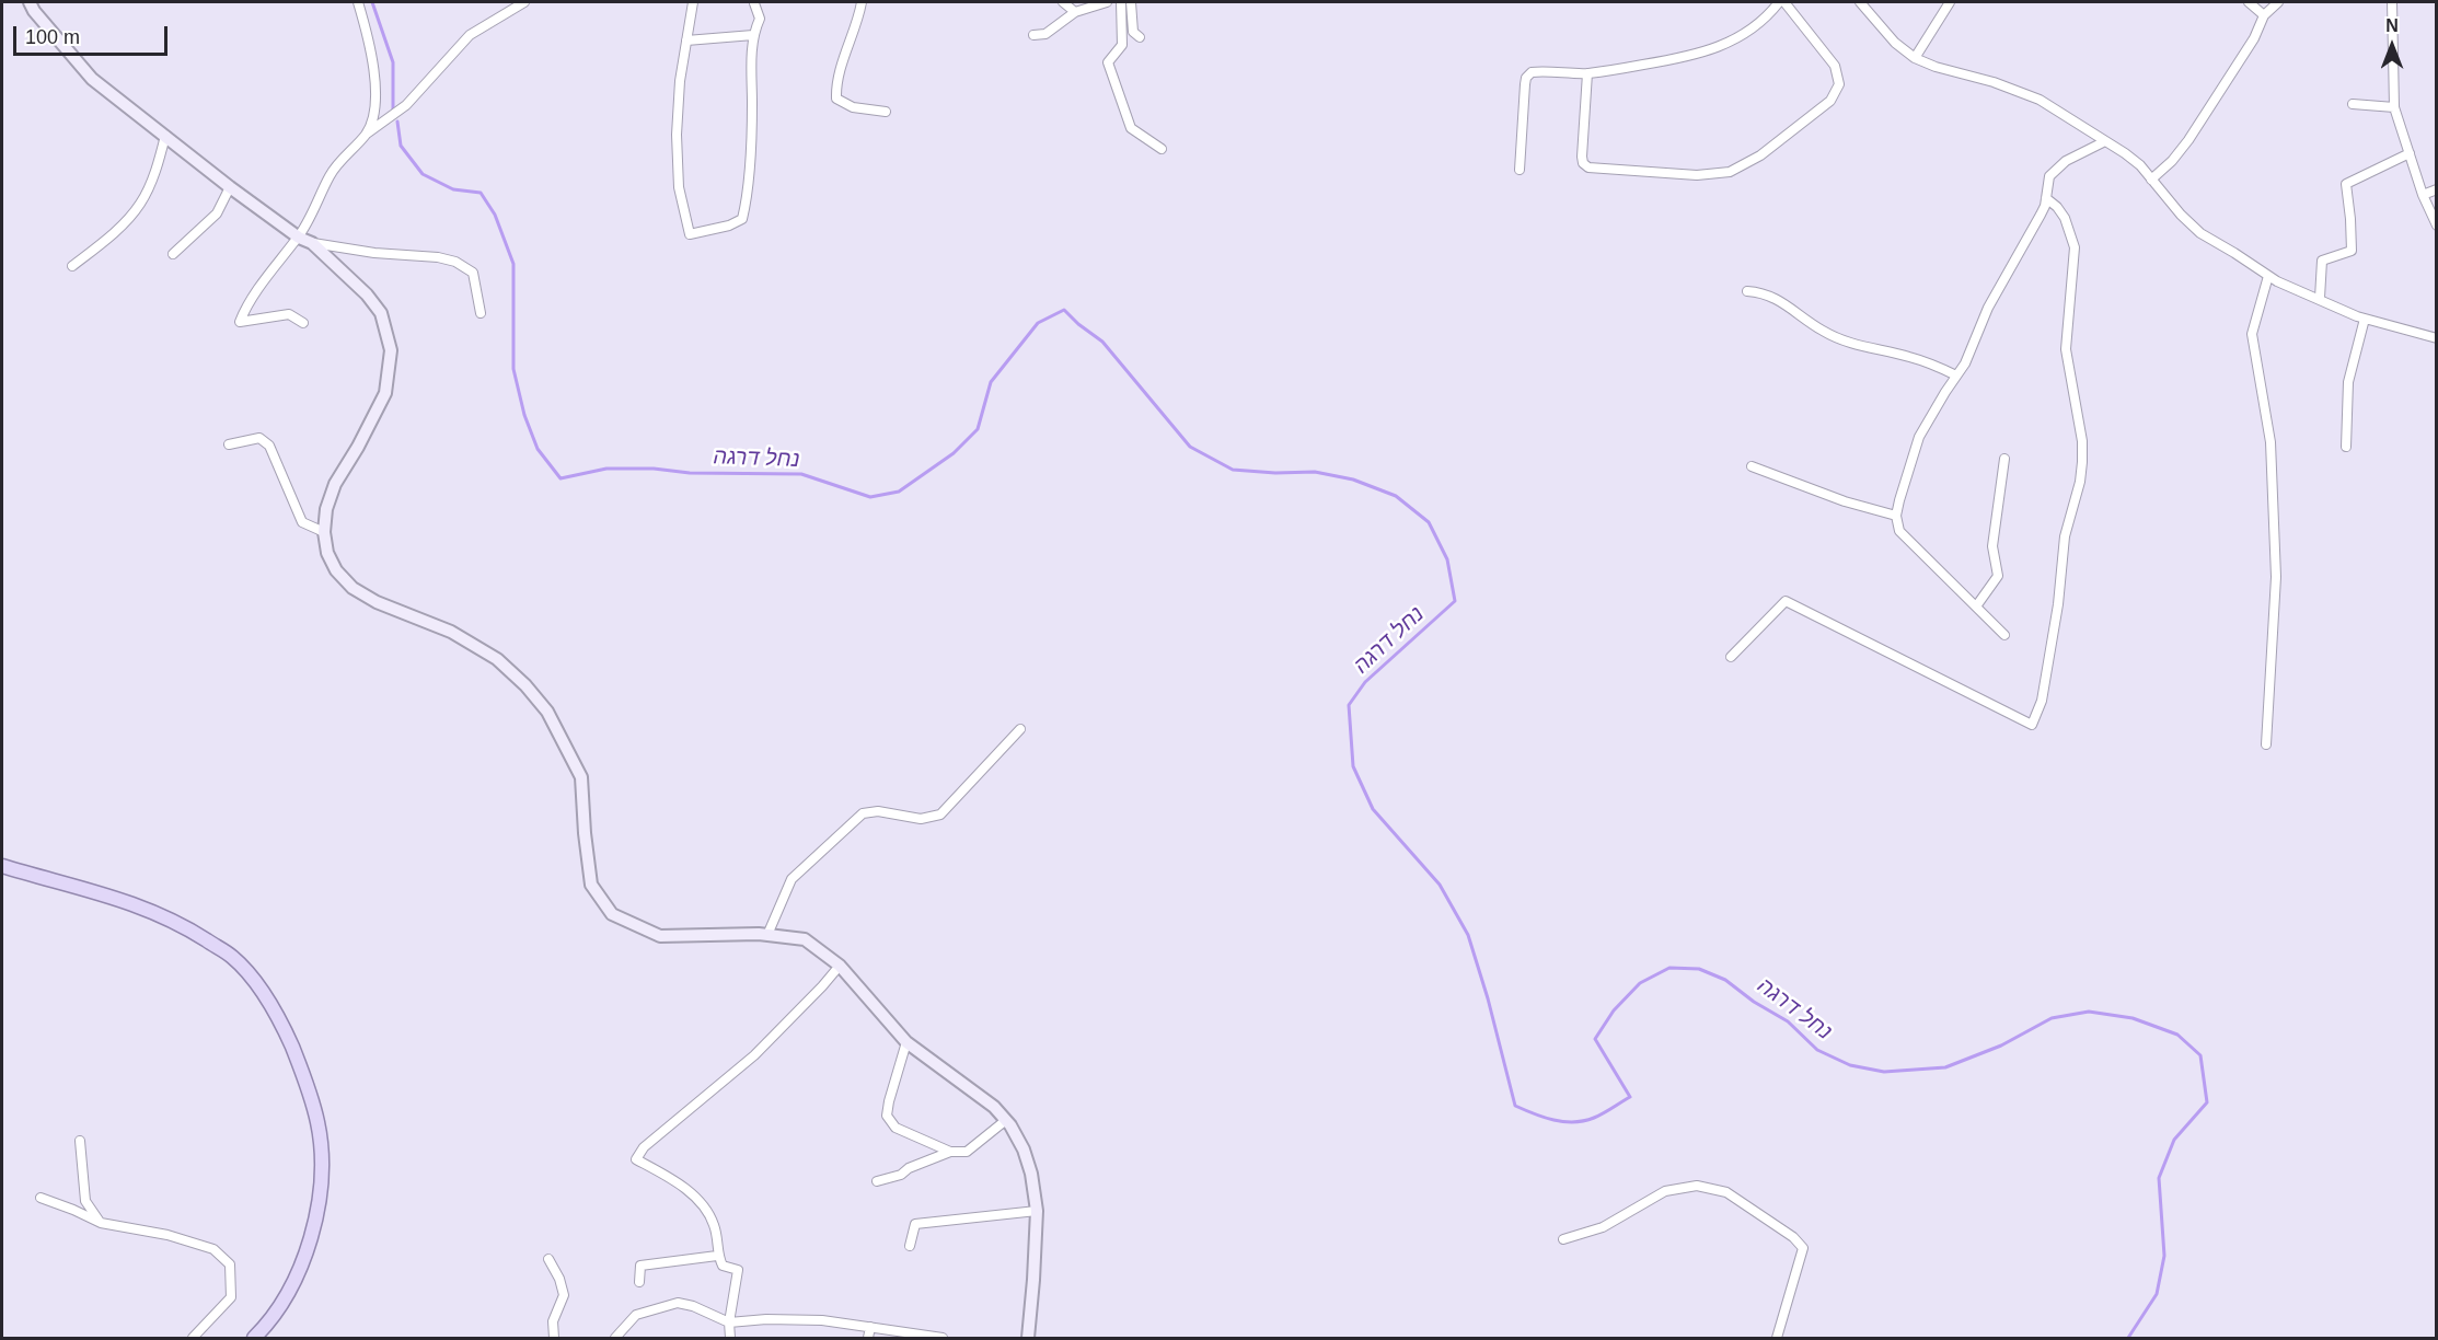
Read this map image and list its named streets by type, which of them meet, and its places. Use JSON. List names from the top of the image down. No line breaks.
{"water":["נחל דרגה"],"scale_bar":"100 m","north":"top"}
